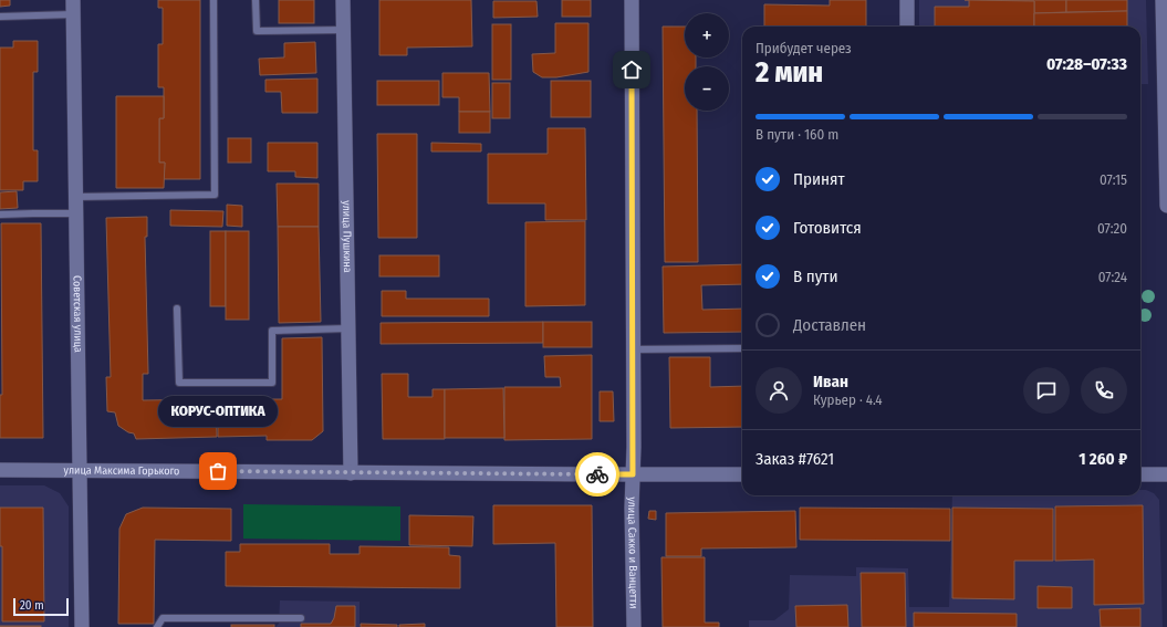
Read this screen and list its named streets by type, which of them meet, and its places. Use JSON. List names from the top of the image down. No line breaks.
{"streets":{"street":["улица Пушкина","Советская улица","улица Максима Горького","улица Сакко и Ванцетти"]},"crossings":[["улица Пушкина","улица Максима Горького"],["Советская улица","улица Максима Горького"],["улица Максима Горького","улица Сакко и Ванцетти"]],"places":["КОРУС-ОПТИКА"],"scale_bar":"20 m","page":{"map_buttons":["+","−"],"heading":["2 мин","Прибудет через","07:28–07:33"],"panel":["Иван","Курьер · 4.4","Заказ #7621","1 260 ₽"],"bar":"В пути · 160 m","list":[["Принят","07:15"],["Готовится","07:20"],["В пути","07:24"],"Доставлен"],"bubble":"КОРУС-ОПТИКА","scale":"20 m"}}
